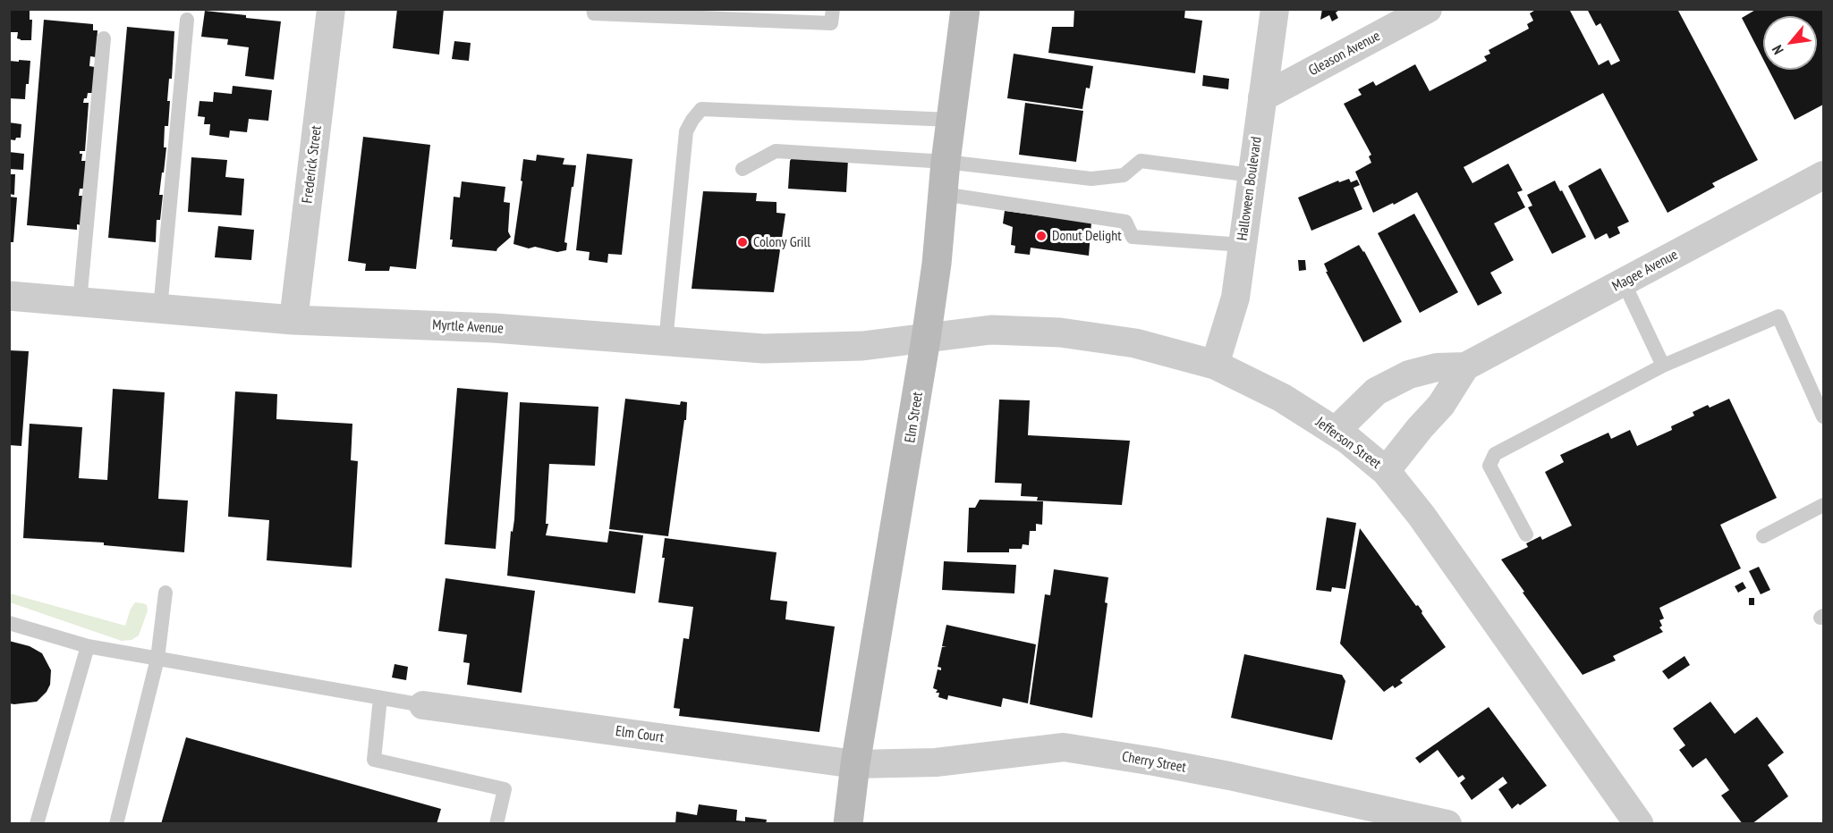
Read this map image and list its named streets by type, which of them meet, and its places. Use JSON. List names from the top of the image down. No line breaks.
{"streets":{"main road":["Elm Street"],"street":["Gleason Avenue","Frederick Street","Halloween Boulevard","Magee Avenue","Myrtle Avenue","Jefferson Street","Elm Court","Cherry Street"]},"crossings":[["Gleason Avenue","Halloween Boulevard"],["Frederick Street","Myrtle Avenue"],["Halloween Boulevard","Jefferson Street"],["Magee Avenue","Jefferson Street"],["Myrtle Avenue","Elm Street"],["Myrtle Avenue","Jefferson Street"],["Elm Street","Jefferson Street"],["Elm Street","Elm Court"],["Elm Street","Cherry Street"],["Elm Court","Cherry Street"]],"places":["Donut Delight","Colony Grill"],"north":"bottom left"}
